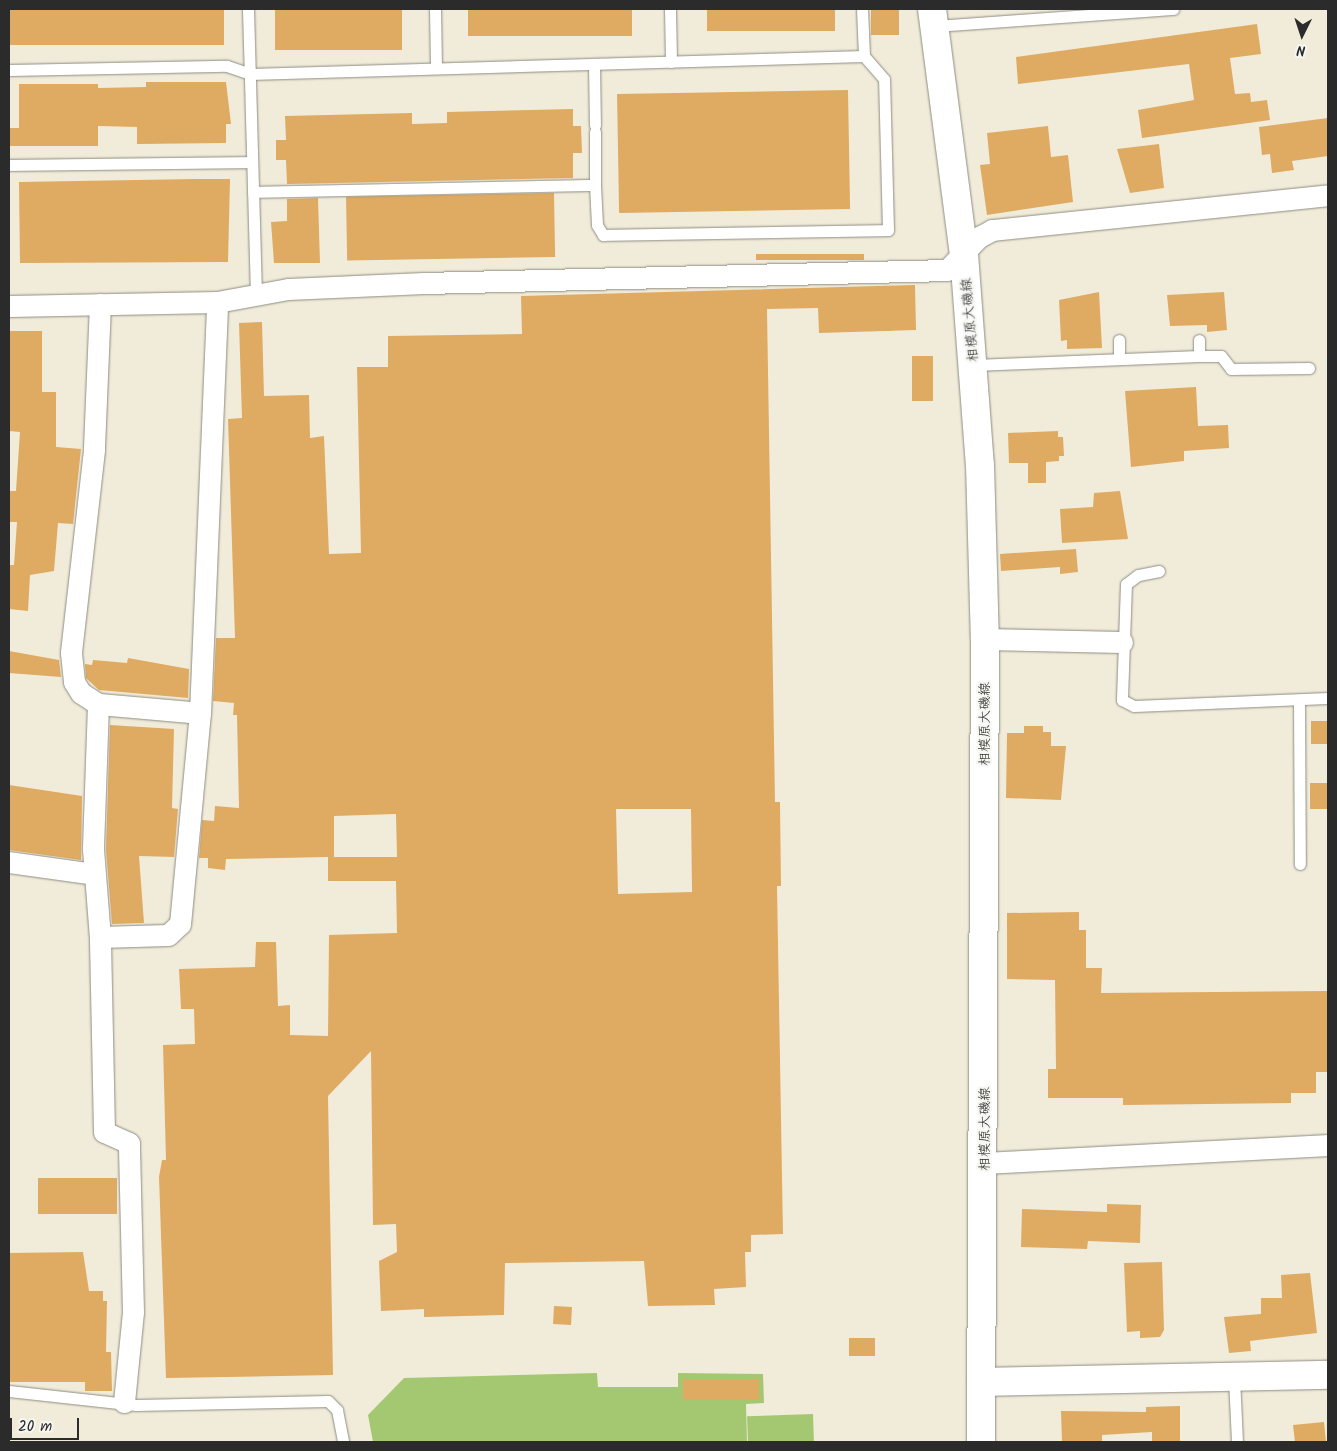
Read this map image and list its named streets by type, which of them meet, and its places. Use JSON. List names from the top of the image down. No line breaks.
{"streets":{"main road":["相模原大磯線"]},"scale_bar":"20 m","north":"bottom"}
